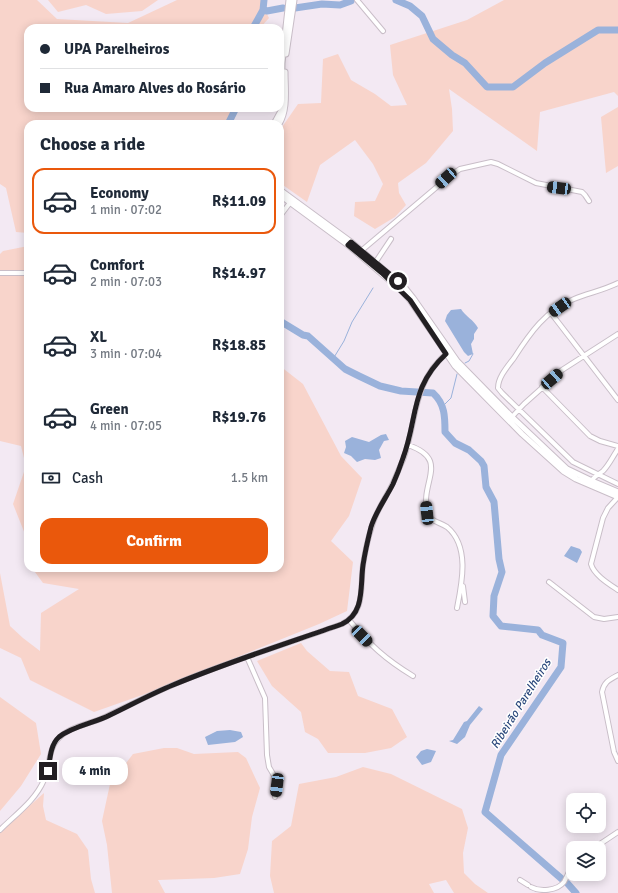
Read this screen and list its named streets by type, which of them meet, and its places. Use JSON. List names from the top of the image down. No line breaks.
{"water":["Ribeirão Parelheiros"],"page":{"banner":["UPA Parelheiros","Rua Amaro Alves do Rosário"],"heading":"Choose a ride","list":[{"name":"Economy","note":"1 min · 07:02","value":"R$11.09"},{"name":"Comfort","note":"2 min · 07:03","value":"R$14.97"},{"name":"XL","note":"3 min · 07:04","value":"R$18.85"},{"name":"Green","note":"4 min · 07:05","value":"R$19.76"}],"pay":["Cash","1.5 km"],"buttons":"Confirm","bubble":"4 min"}}
